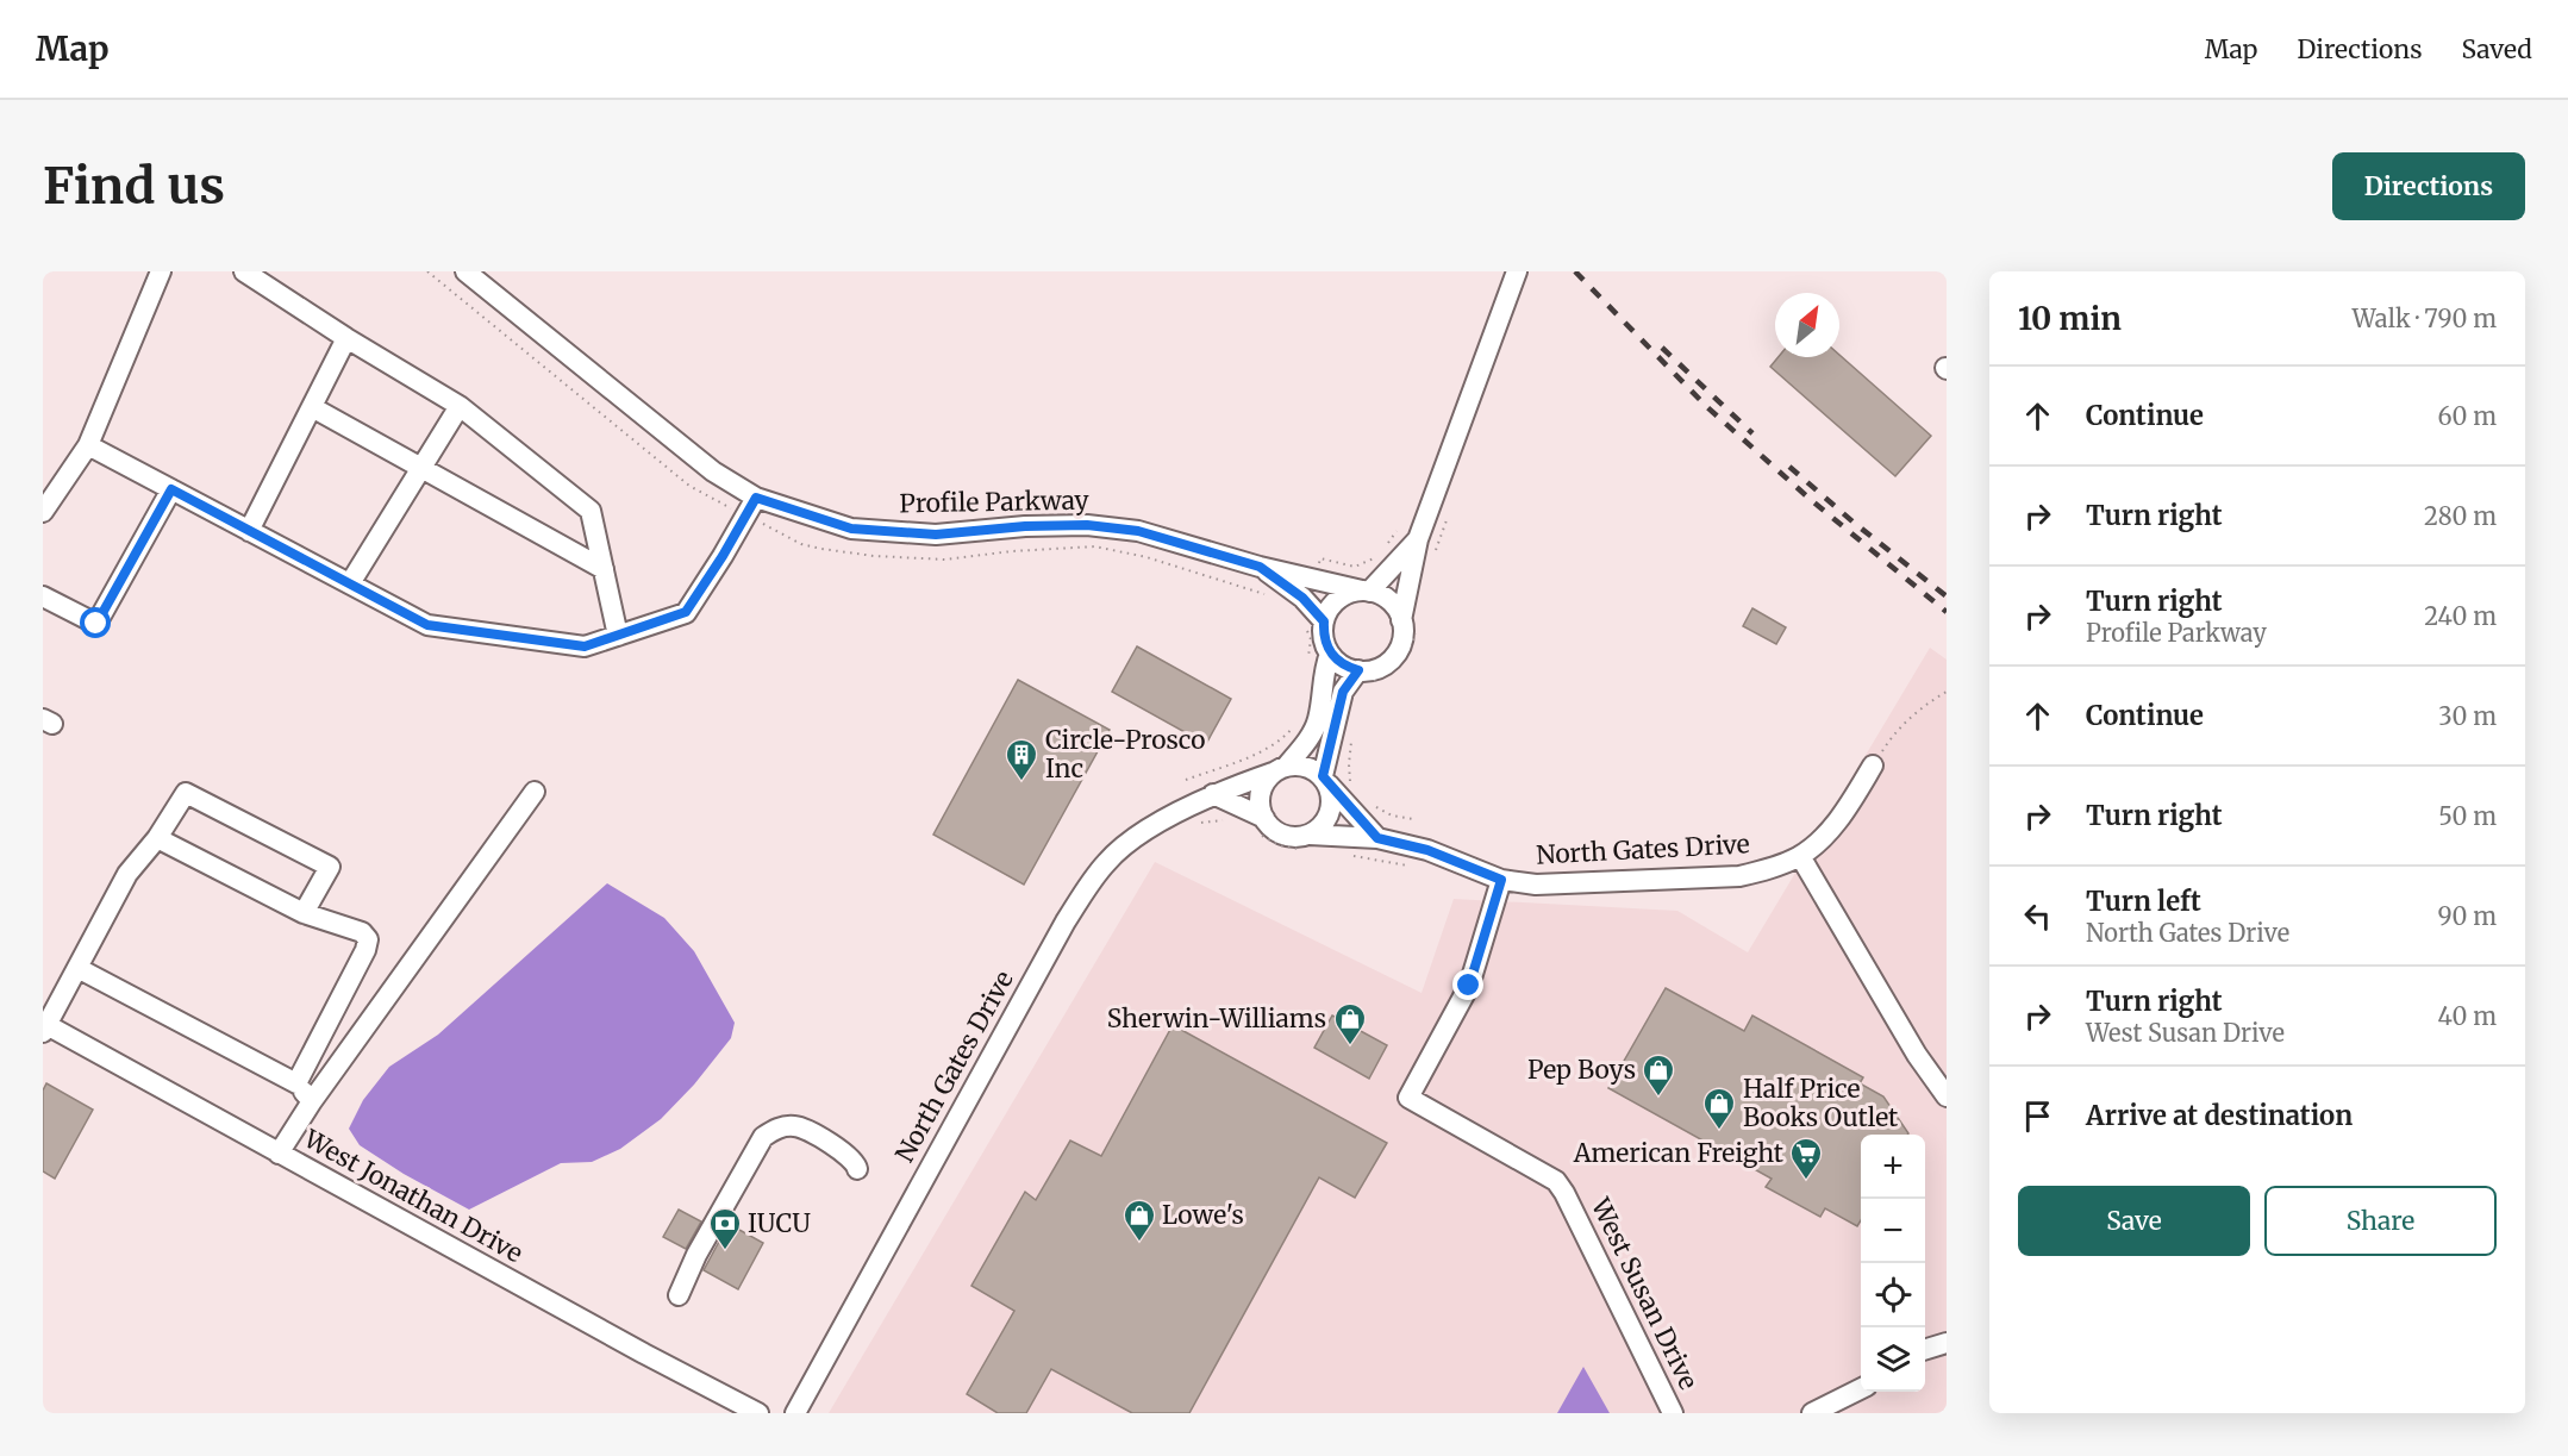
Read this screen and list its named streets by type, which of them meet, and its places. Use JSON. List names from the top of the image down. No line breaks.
{"streets":{"street":["Profile Parkway","North Gates Drive","West Jonathan Drive","West Susan Drive"]},"crossings":[["North Gates Drive","West Susan Drive"]],"places":{"building":["Circle-Prosco Inc"],"shop":["Sherwin-Williams","Pep Boys","Half Price Books Outlet","Lowe's"],"supermarket":["American Freight"],"bank":["IUCU"]},"north":"top right","page":{"header":"Map","nav":["Map","Directions","Saved"],"buttons":["Directions",["Save","Share"]],"title":"Find us","heading":["10 min","Walk · 790 m"],"list":[["Continue","60 m"],["Turn right","280 m"],["Turn right","Profile Parkway","240 m"],["Continue","30 m"],["Turn right","50 m"],["Turn left","North Gates Drive","90 m"],["Turn right","West Susan Drive","40 m"],"Arrive at destination"],"map_buttons":["+","−"]}}
